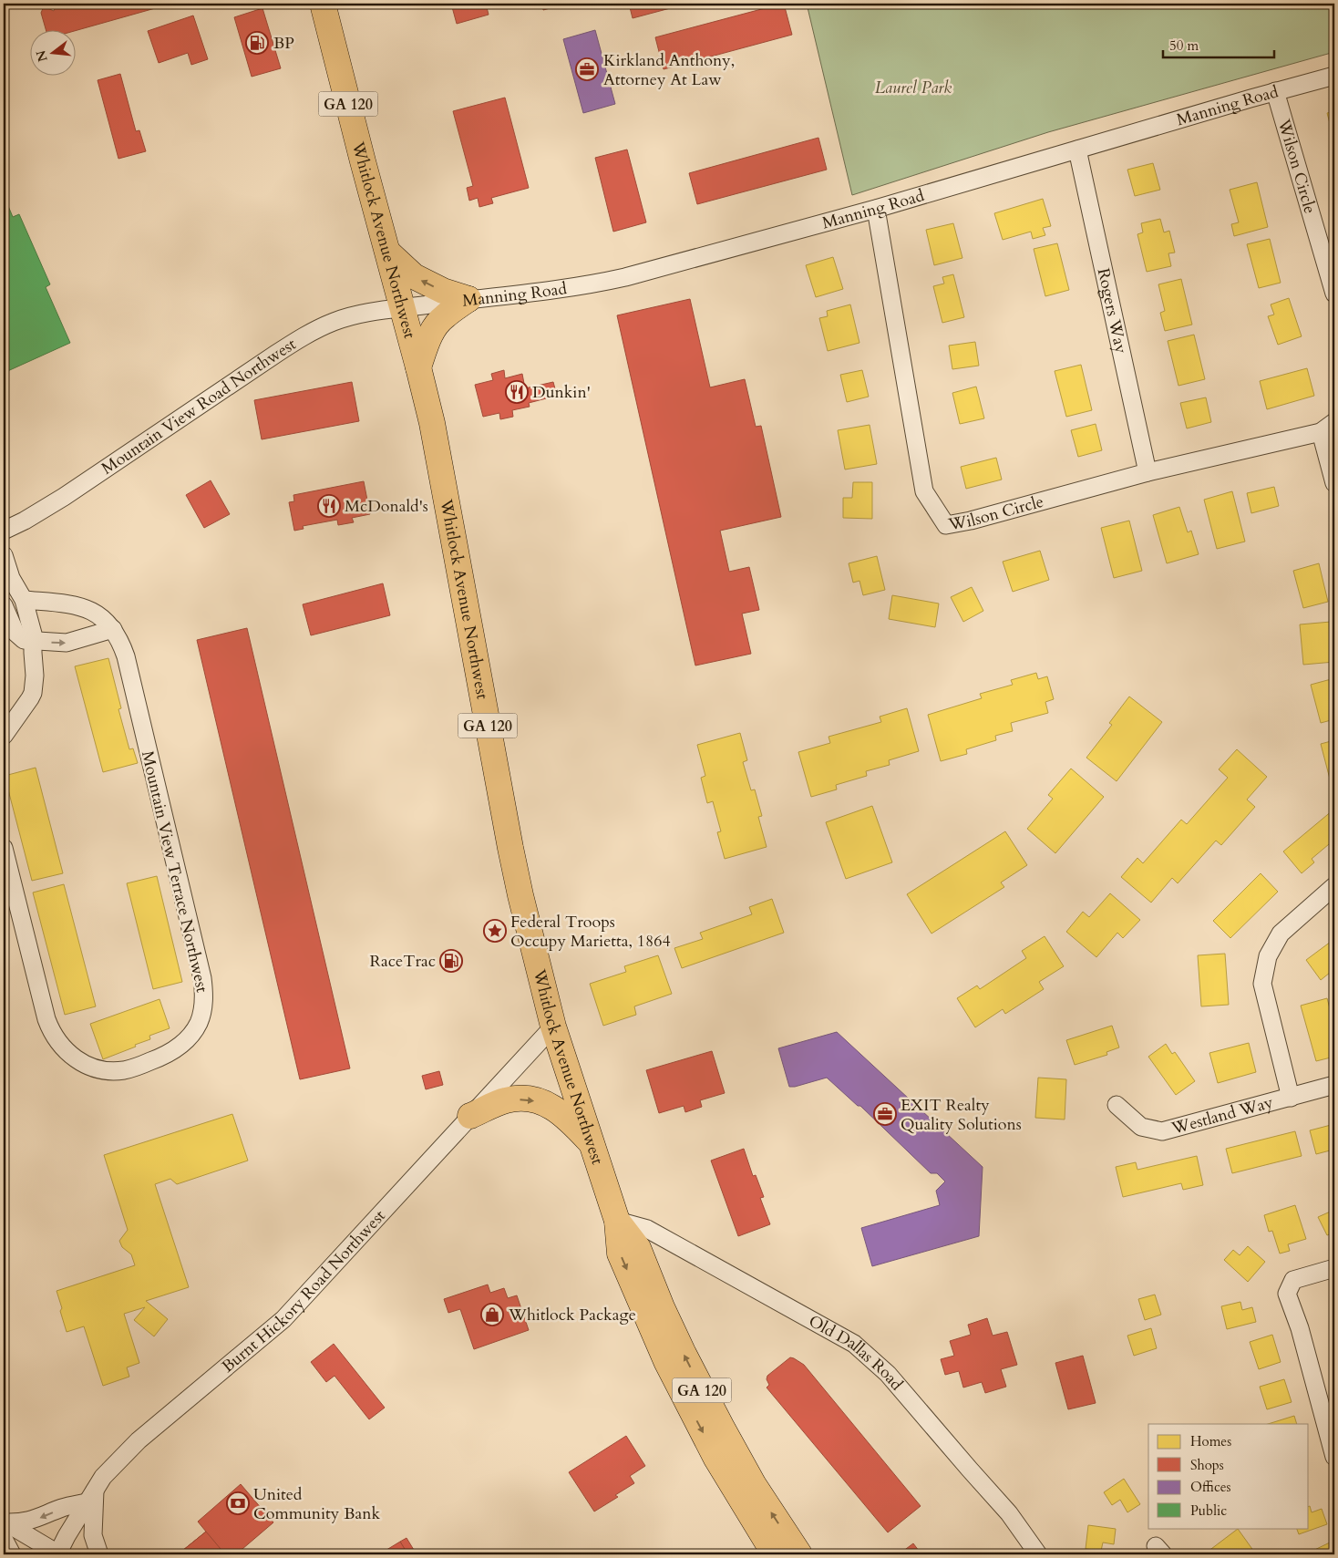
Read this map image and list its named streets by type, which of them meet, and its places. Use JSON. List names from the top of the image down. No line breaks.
{"streets":{"highway":["GA 120","Whitlock Avenue Northwest"],"street":["Manning Road","Wilson Circle","Rogers Way","Mountain View Road Northwest","Mountain View Terrace Northwest","Westland Way","Burnt Hickory Road Northwest","Old Dallas Road"]},"crossings":[["Manning Road","Wilson Circle"],["Manning Road","Whitlock Avenue Northwest"],["Manning Road","Rogers Way"],["Manning Road","Mountain View Road Northwest"],["Wilson Circle","Rogers Way"],["Whitlock Avenue Northwest","Mountain View Road Northwest"],["Whitlock Avenue Northwest","Burnt Hickory Road Northwest"],["Whitlock Avenue Northwest","Old Dallas Road"]],"parks":["Laurel Park"],"places":{"fuel station":["BP","RaceTrac"],"office":["Kirkland Anthony, Attorney At Law","EXIT Realty Quality Solutions"],"restaurant":["Dunkin'","McDonald's"],"place":["Federal Troops Occupy Marietta, 1864"],"shop":["Whitlock Package"],"bank":["United Community Bank"]},"legend":["Homes","Shops","Offices","Public"],"scale_bar":"50 m","north":"left"}
